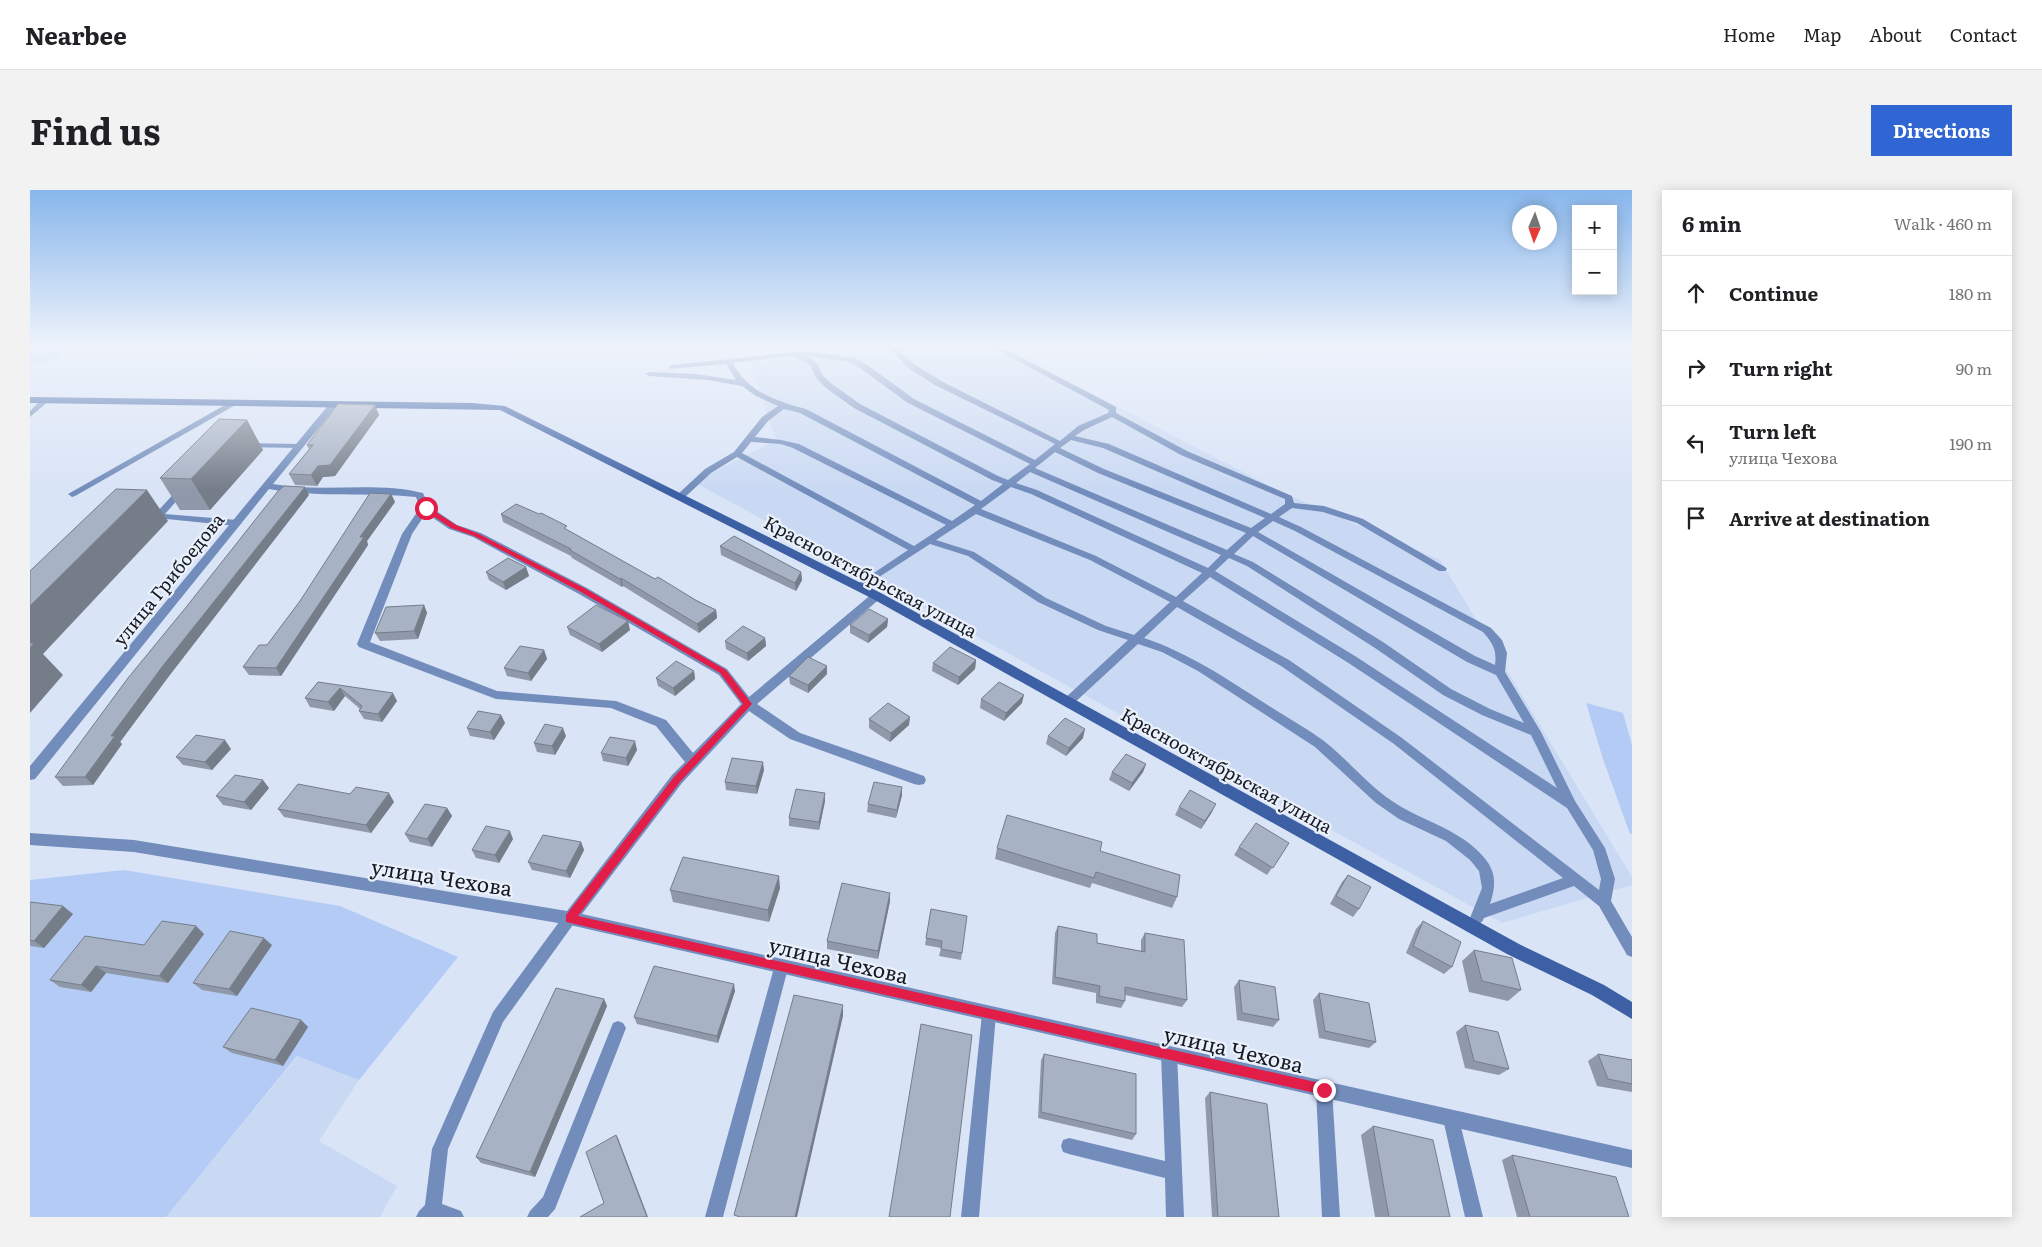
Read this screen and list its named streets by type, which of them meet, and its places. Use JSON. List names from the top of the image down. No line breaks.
{"streets":{"street":["Краснооктябрьская улица","улица Грибоедова","улица Чехова"]},"crossings":[["Краснооктябрьская улица","улица Грибоедова"]],"north":"bottom","page":{"header":"Nearbee","nav":["Home","Map","About","Contact"],"title":"Find us","buttons":"Directions","heading":["6 min","Walk · 460 m"],"map_buttons":["+","−"],"list":[["Continue","180 m"],["Turn right","90 m"],["Turn left","улица Чехова","190 m"],"Arrive at destination"]}}
